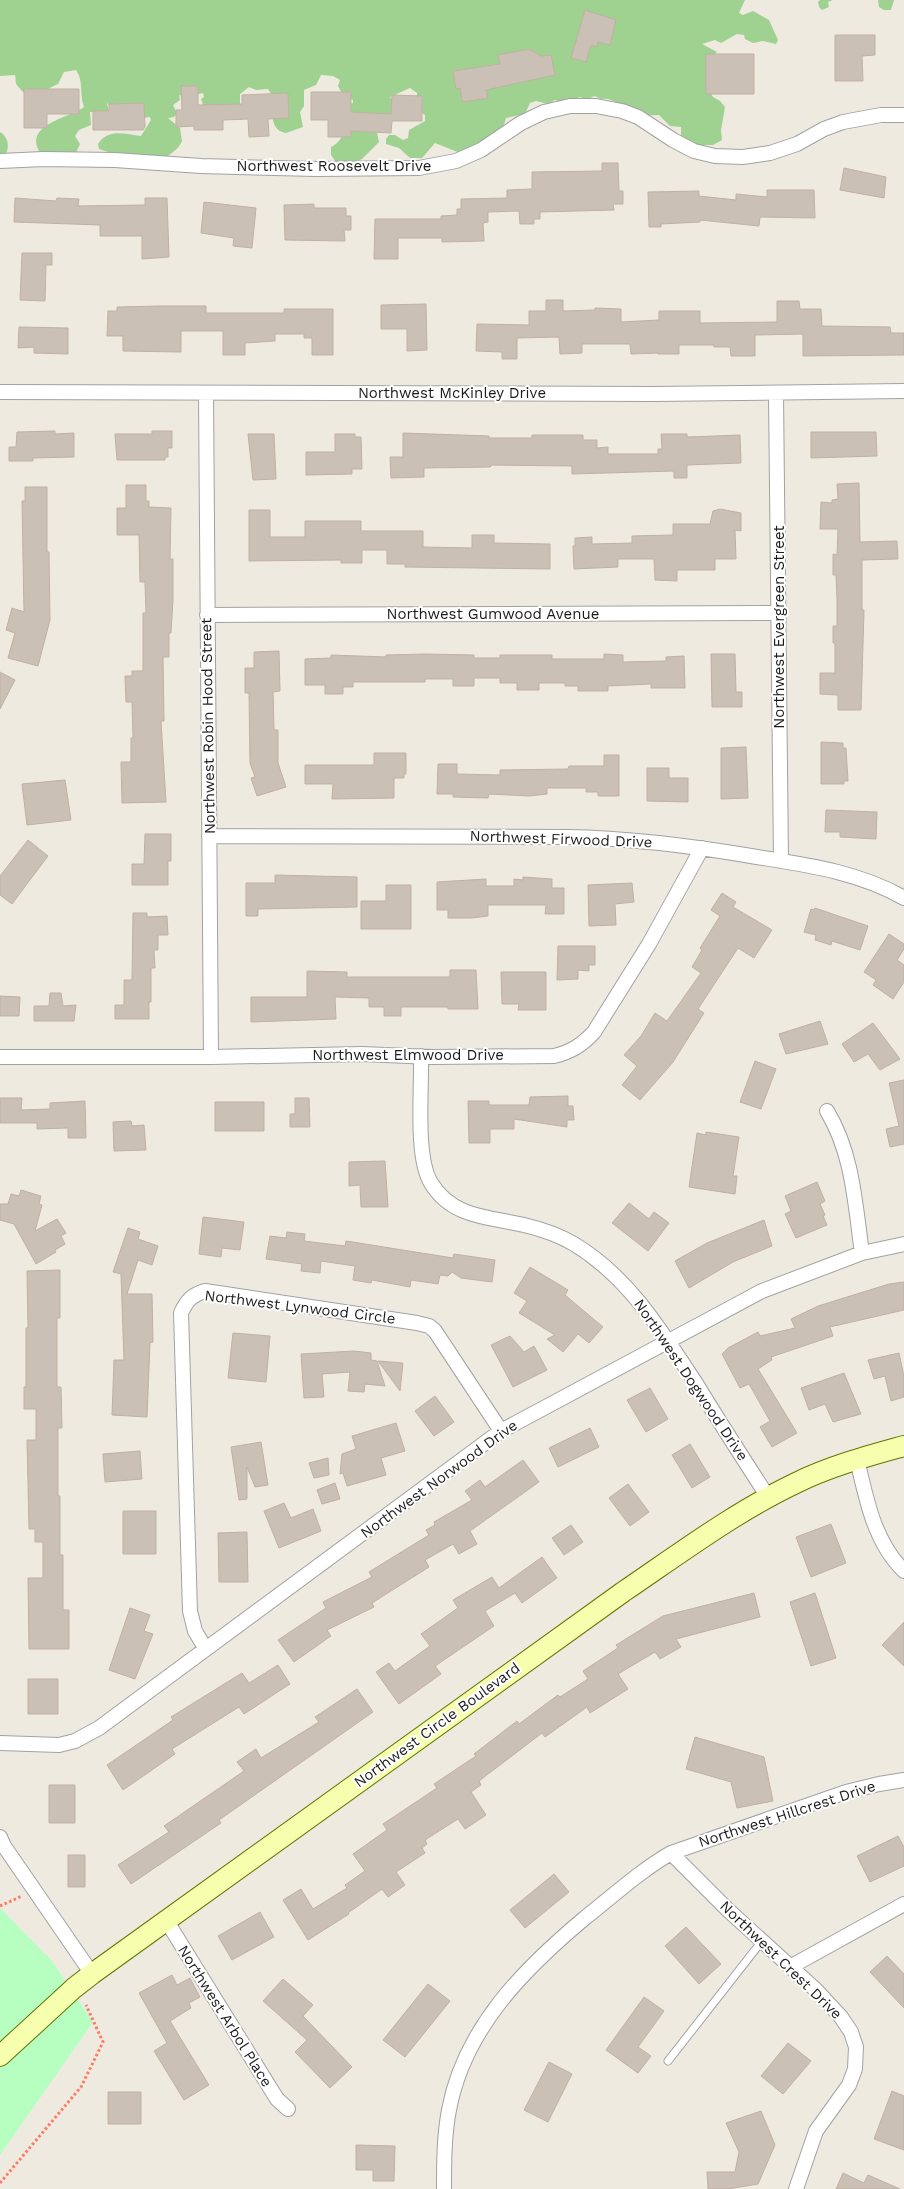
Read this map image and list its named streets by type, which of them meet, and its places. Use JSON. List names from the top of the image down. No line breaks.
{"streets":{"main road":["Northwest Circle Boulevard"],"street":["Northwest Roosevelt Drive","Northwest McKinley Drive","Northwest Gumwood Avenue","Northwest Evergreen Street","Northwest Robin Hood Street","Northwest Firwood Drive","Northwest Elmwood Drive","Northwest Lynwood Circle","Northwest Dogwood Drive","Northwest Norwood Drive","Northwest Hillcrest Drive","Northwest Crest Drive","Northwest Arbol Place"]},"crossings":[["Northwest McKinley Drive","Northwest Evergreen Street"],["Northwest McKinley Drive","Northwest Robin Hood Street"],["Northwest Gumwood Avenue","Northwest Evergreen Street"],["Northwest Gumwood Avenue","Northwest Robin Hood Street"],["Northwest Evergreen Street","Northwest Firwood Drive"],["Northwest Robin Hood Street","Northwest Firwood Drive"],["Northwest Robin Hood Street","Northwest Elmwood Drive"],["Northwest Firwood Drive","Northwest Elmwood Drive"],["Northwest Elmwood Drive","Northwest Dogwood Drive"],["Northwest Lynwood Circle","Northwest Norwood Drive"],["Northwest Dogwood Drive","Northwest Norwood Drive"],["Northwest Dogwood Drive","Northwest Circle Boulevard"],["Northwest Circle Boulevard","Northwest Arbol Place"],["Northwest Hillcrest Drive","Northwest Crest Drive"]]}
